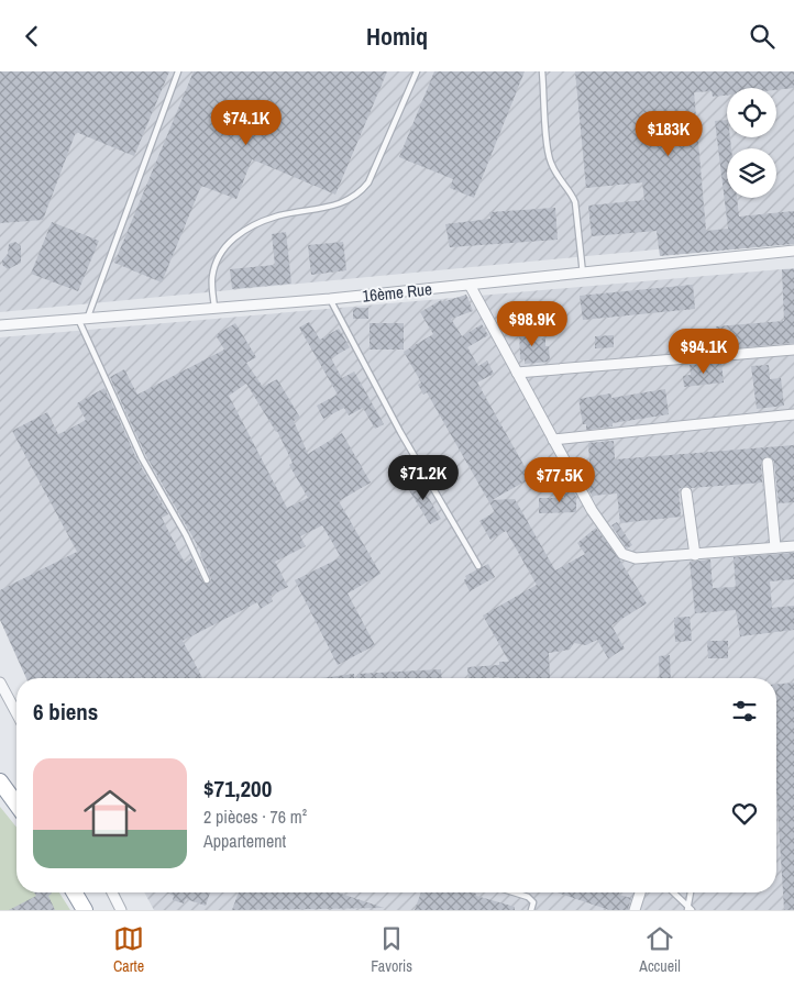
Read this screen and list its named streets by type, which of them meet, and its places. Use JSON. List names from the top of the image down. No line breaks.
{"streets":{"street":["16ème Rue"]},"page":{"header":"Homiq","price":["$74.1K","$183K","$98.9K","$94.1K","$71.2K","$77.5K"],"heading":"6 biens","list":[{"name":"$71,200","note":"2 pièces · 76 m² · Appartement"}],"tabs":["Carte","Favoris","Accueil"]}}
